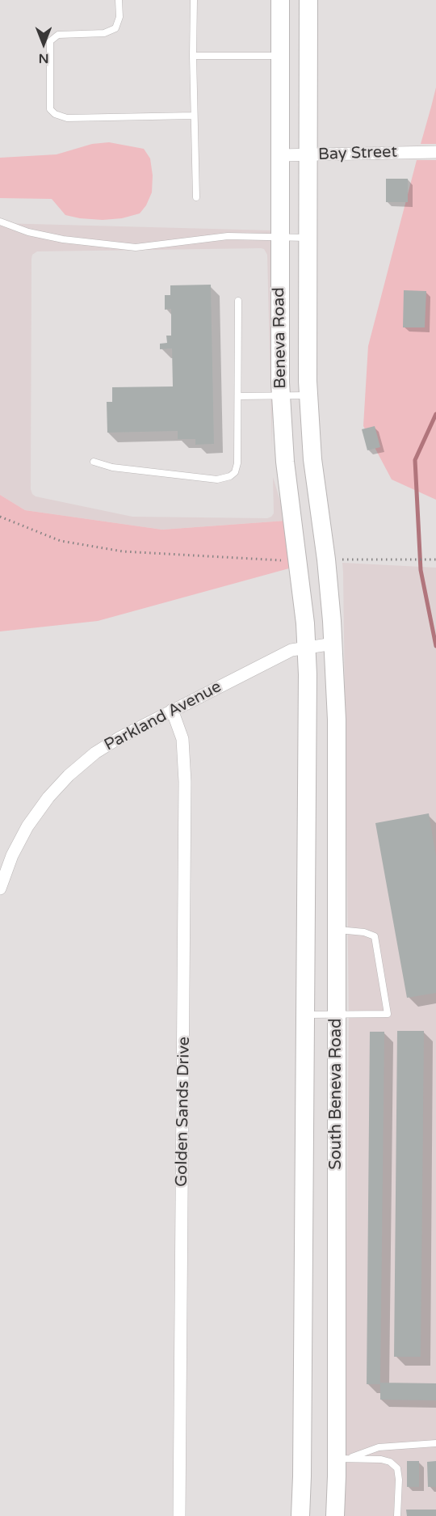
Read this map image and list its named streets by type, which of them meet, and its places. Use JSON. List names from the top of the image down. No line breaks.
{"streets":{"main road":["Beneva Road","South Beneva Road"],"street":["Bay Street","Parkland Avenue","Golden Sands Drive"]},"crossings":[["Bay Street","Beneva Road"],["Beneva Road","Parkland Avenue"],["Beneva Road","South Beneva Road"],["Parkland Avenue","Golden Sands Drive"]],"north":"bottom"}
